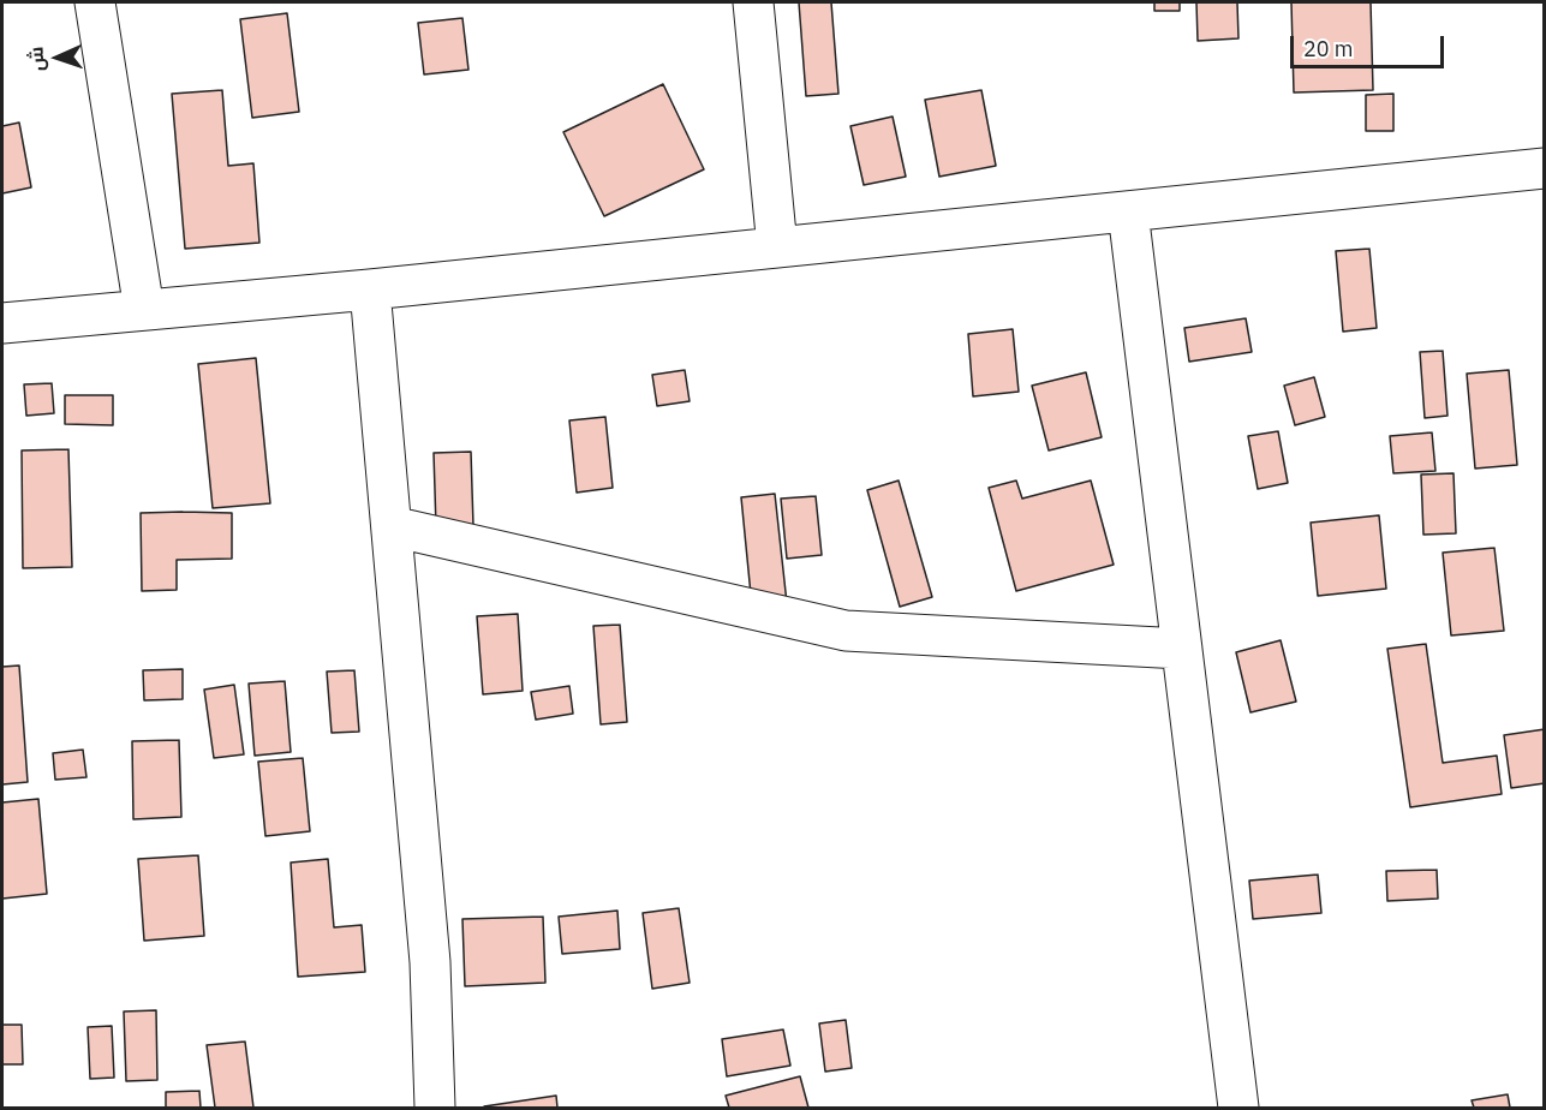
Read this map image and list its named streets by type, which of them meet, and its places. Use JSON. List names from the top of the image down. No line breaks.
{"scale_bar":"20 m","north":"left"}
